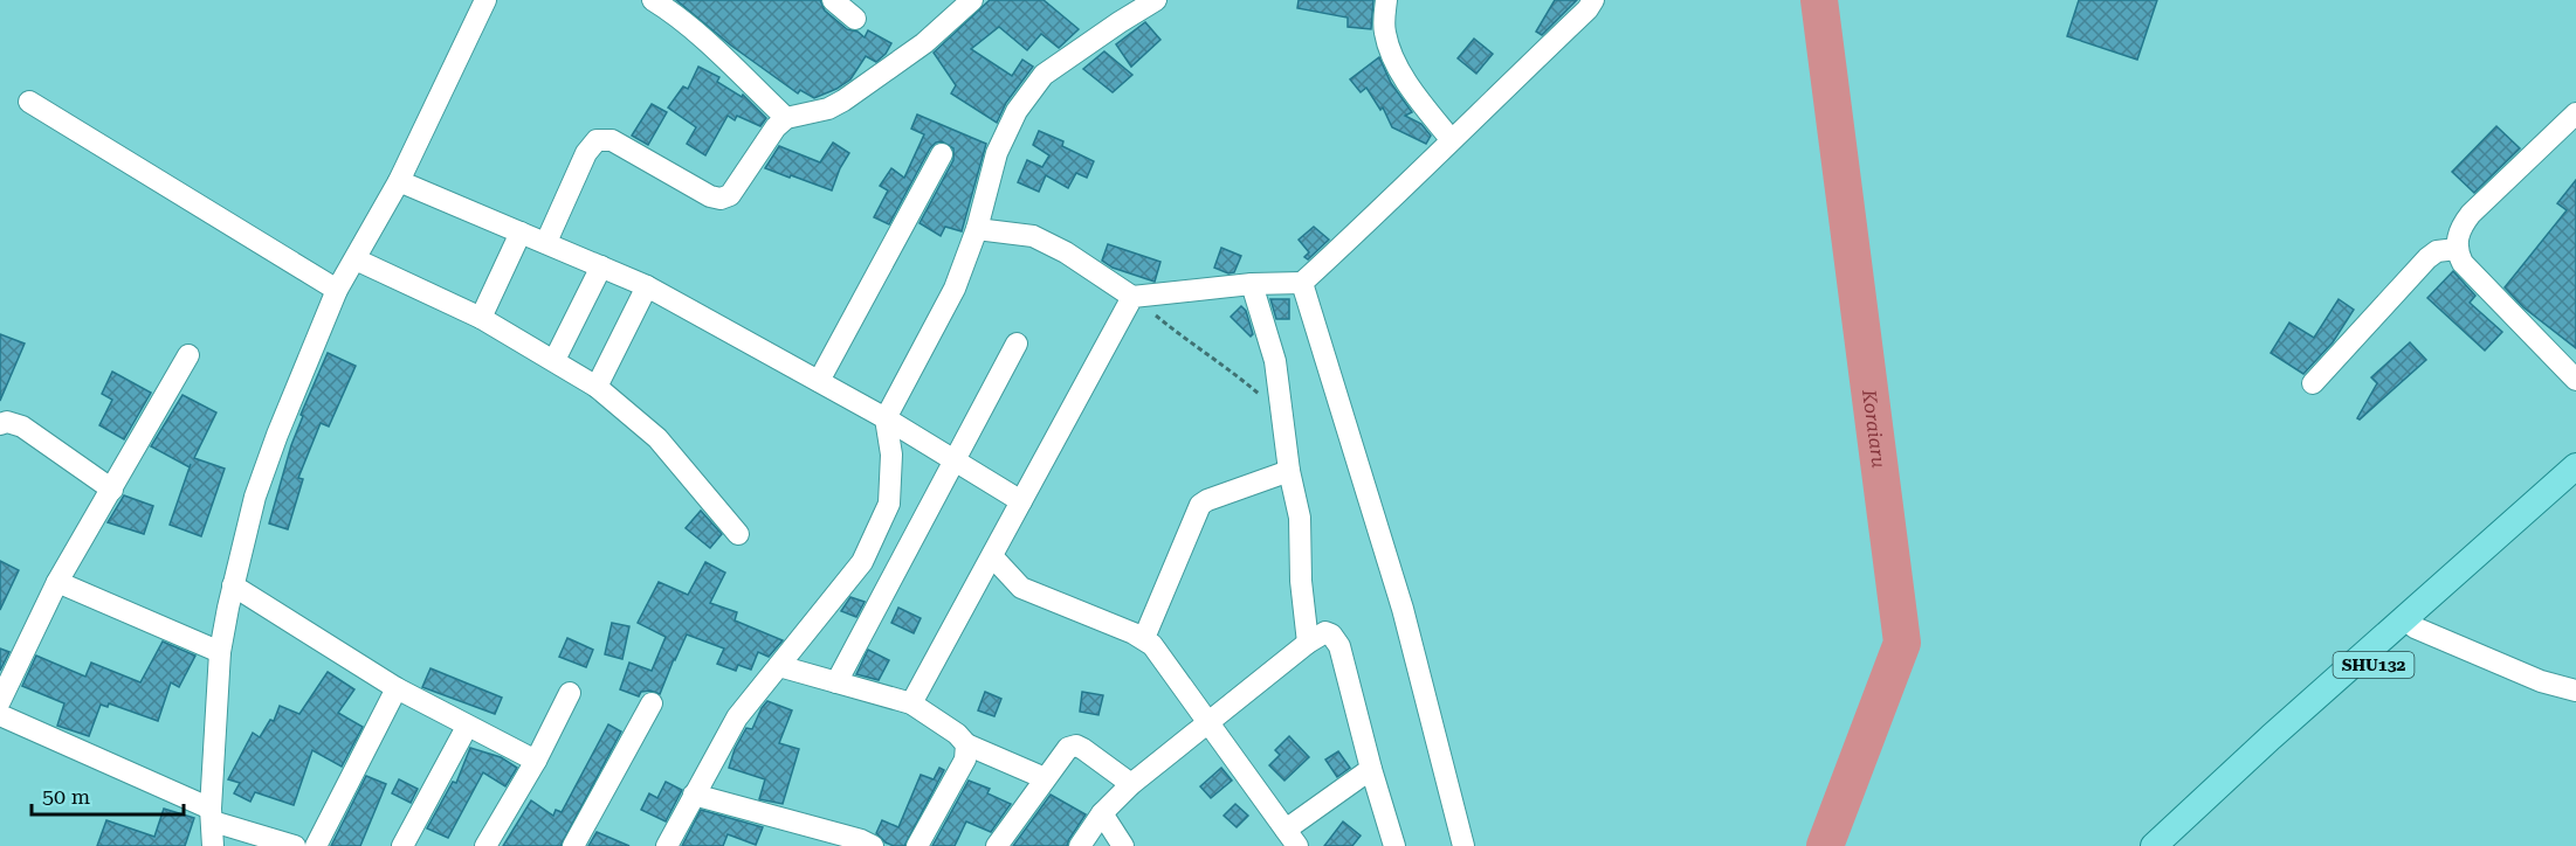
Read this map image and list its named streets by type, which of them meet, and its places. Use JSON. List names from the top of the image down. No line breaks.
{"streets":{"main road":["SHU132"]},"water":["Koraiaru"],"scale_bar":"50 m"}
